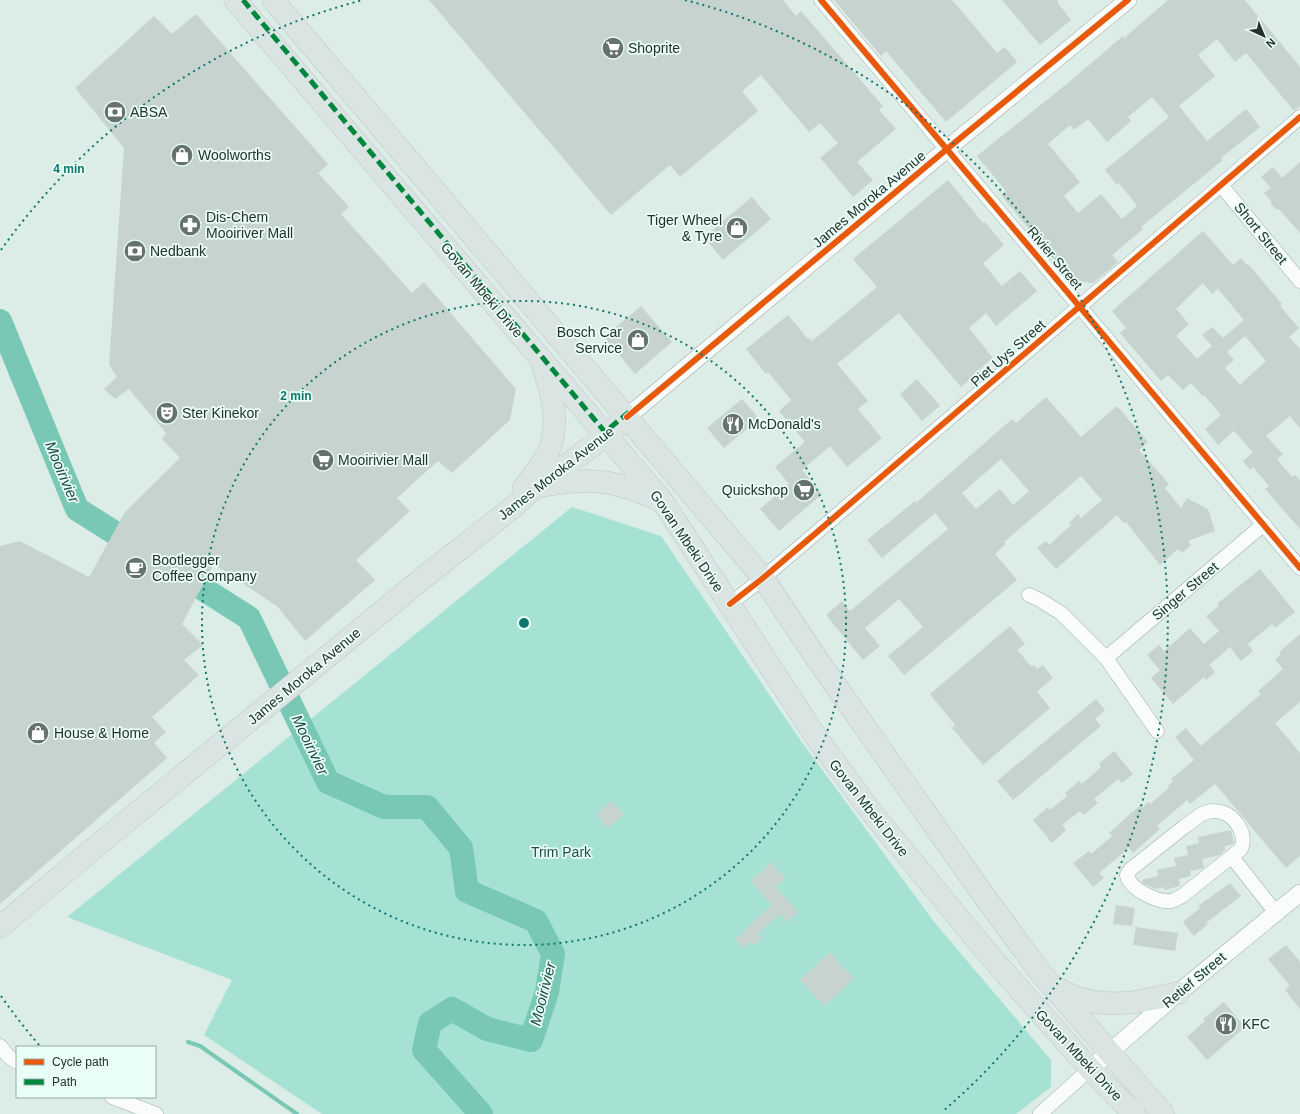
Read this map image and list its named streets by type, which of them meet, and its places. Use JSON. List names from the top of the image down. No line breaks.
{"streets":{"main road":["James Moroka Avenue","Govan Mbeki Drive"],"street":["Short Street","Rivier Street","Piet Uys Street","Singer Street","Retief Street"]},"crossings":[["James Moroka Avenue","Rivier Street"],["James Moroka Avenue","Govan Mbeki Drive"],["Short Street","Piet Uys Street"],["Rivier Street","Piet Uys Street"],["Rivier Street","Singer Street"],["Govan Mbeki Drive","Piet Uys Street"],["Govan Mbeki Drive","Retief Street"]],"water":["Mooirivier"],"parks":["Trim Park"],"places":{"supermarket":["Shoprite","Mooirivier Mall","Quickshop"],"bank":["ABSA","Nedbank"],"shop":["Woolworths","Tiger Wheel & Tyre","Bosch Car Service","House & Home"],"pharmacy":["Dis-Chem Mooiriver Mall"],"theatre":["Ster Kinekor"],"restaurant":["McDonald's","KFC"],"cafe":["Bootlegger Coffee Company"]},"legend":["Cycle path","Path"],"north":"bottom right","rings":["4 min","2 min"]}
